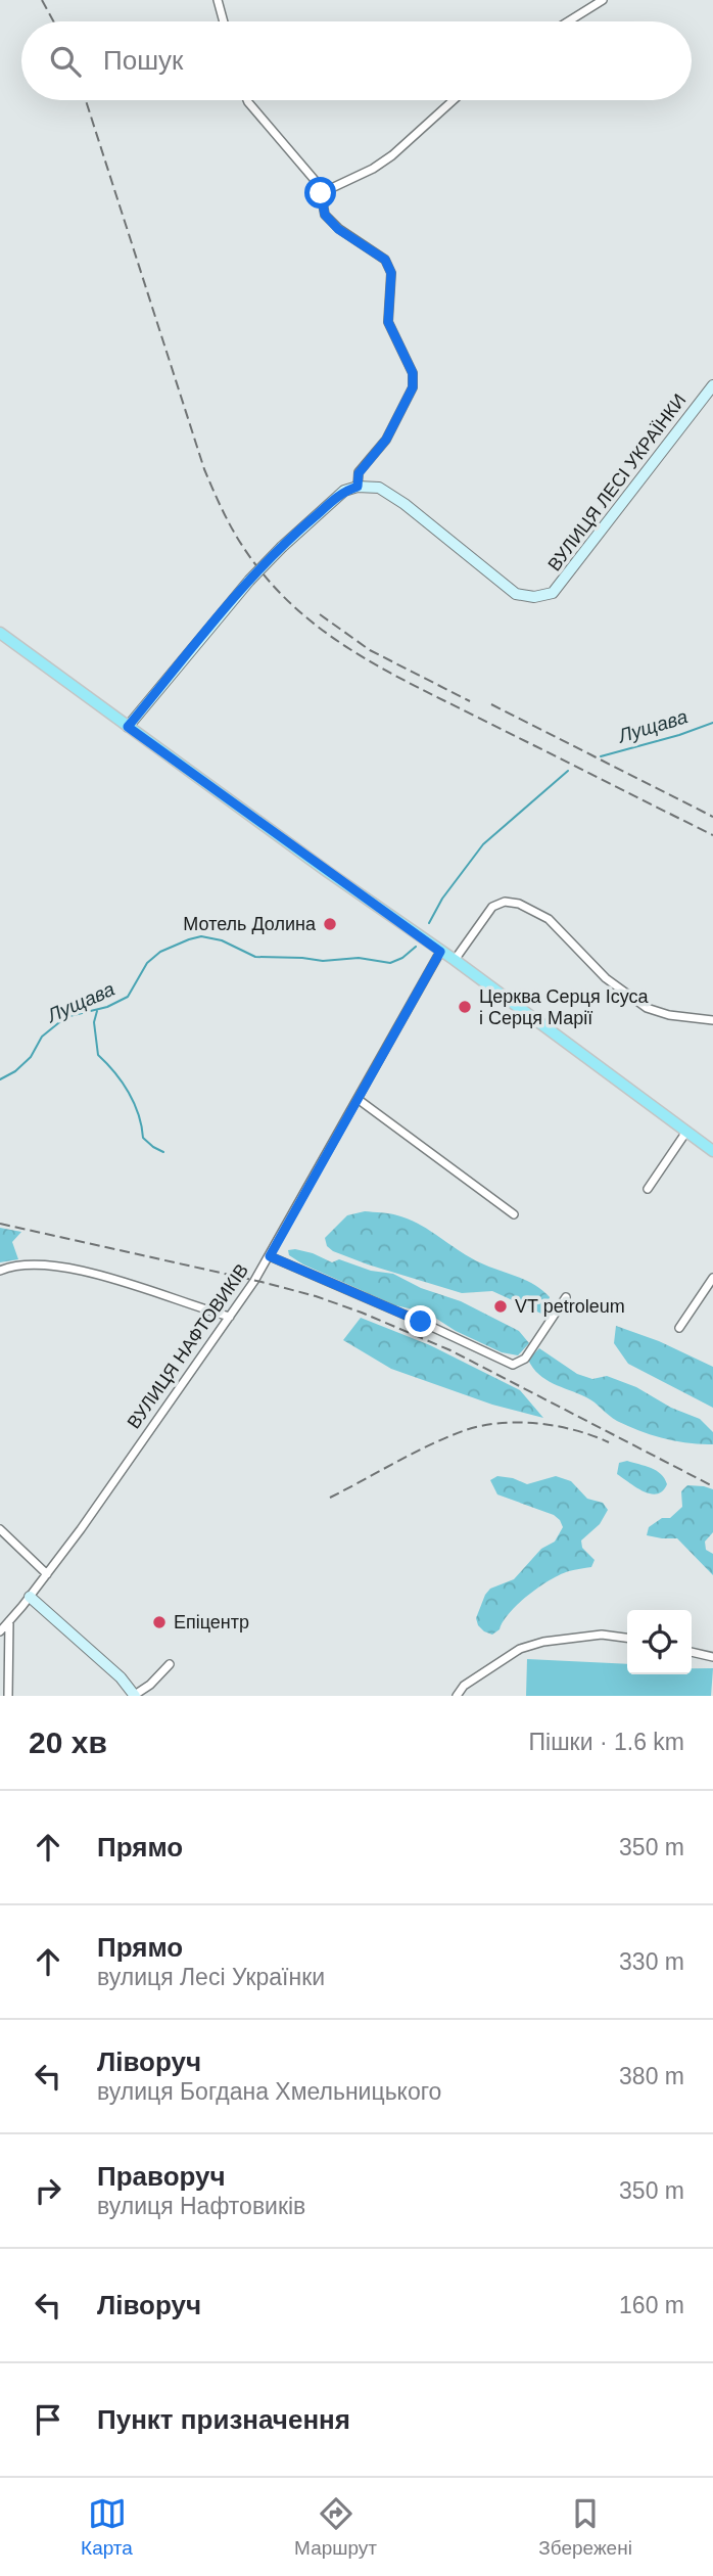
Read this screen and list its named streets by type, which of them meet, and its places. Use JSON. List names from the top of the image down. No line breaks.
{"streets":{"street":["ВУЛИЦЯ ЛЕСІ УКРАЇНКИ","ВУЛИЦЯ НАФТОВИКІВ"]},"water":["Лущава"],"places":["Мотель Долина","Церква Серця Ісуса і Серця Марії","VT petroleum","Епіцентр"],"page":{"search":"Пошук","heading":["20 хв","Пішки · 1.6 km"],"list":[["Прямо","350 m"],["Прямо","вулиця Лесі Українки","330 m"],["Ліворуч","вулиця Богдана Хмельницького","380 m"],["Праворуч","вулиця Нафтовиків","350 m"],["Ліворуч","160 m"],"Пункт призначення"],"nav":["Карта","Маршрут","Збережені"]}}
